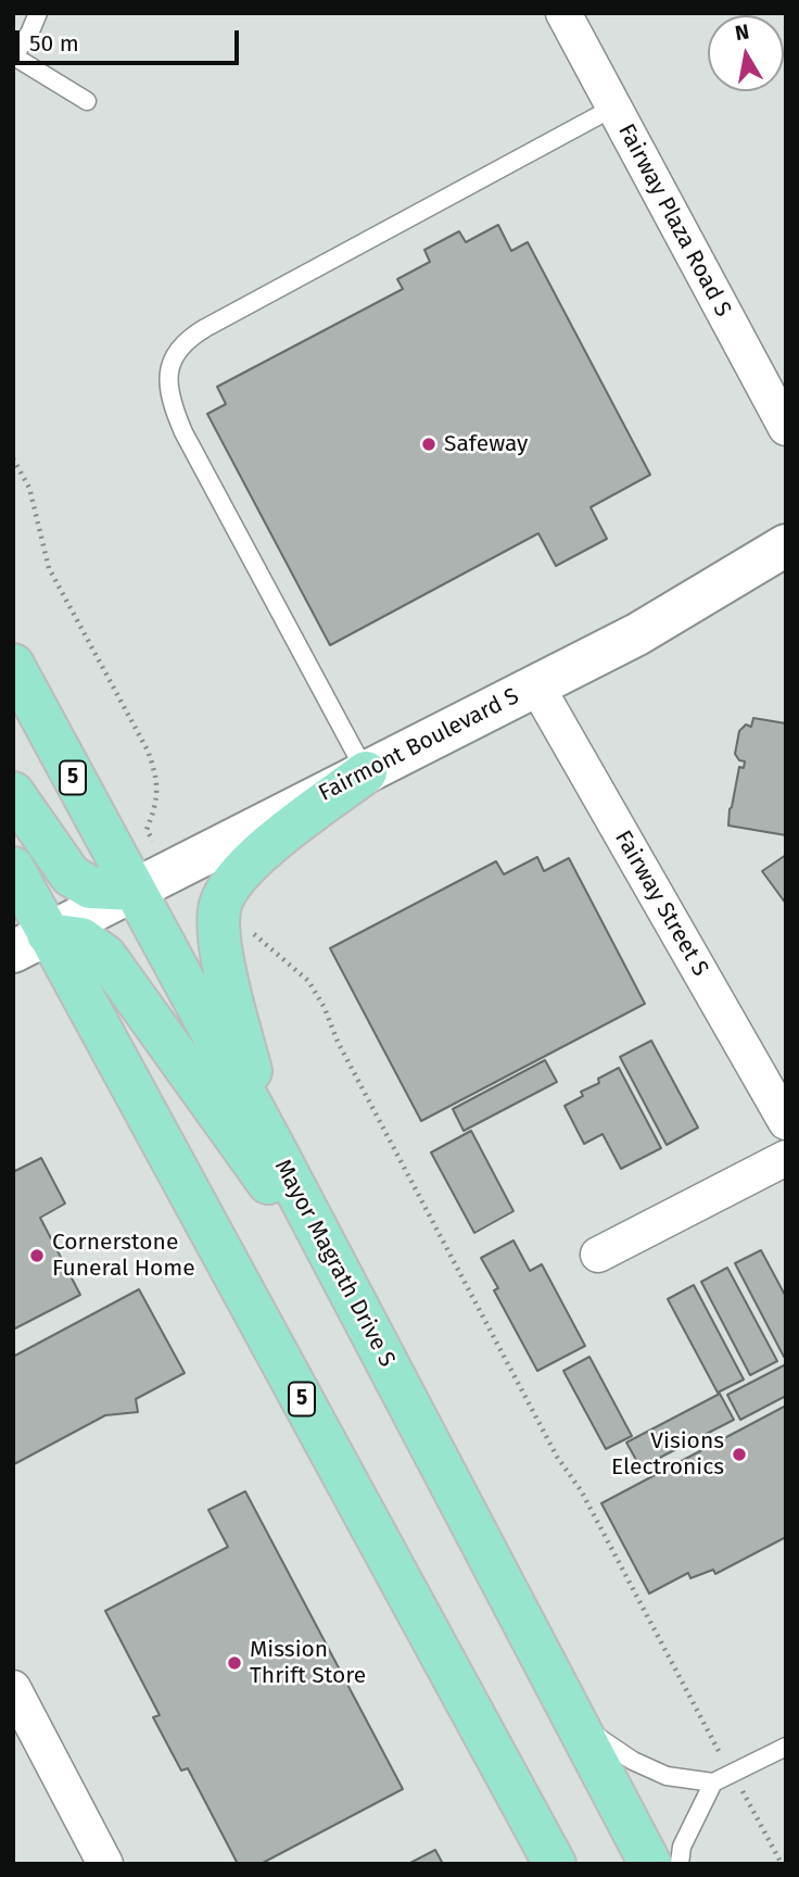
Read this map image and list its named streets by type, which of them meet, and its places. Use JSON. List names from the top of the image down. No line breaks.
{"streets":{"main road":["5","Mayor Magrath Drive S"],"street":["Fairway Plaza Road S","Fairmont Boulevard S","Fairway Street S"]},"crossings":[["Fairmont Boulevard S","5"],["Fairmont Boulevard S","Fairway Street S"],["Fairmont Boulevard S","Mayor Magrath Drive S"]],"places":["Safeway","Cornerstone Funeral Home","Visions Electronics","Mission Thrift Store"],"scale_bar":"50 m","north":"top"}
